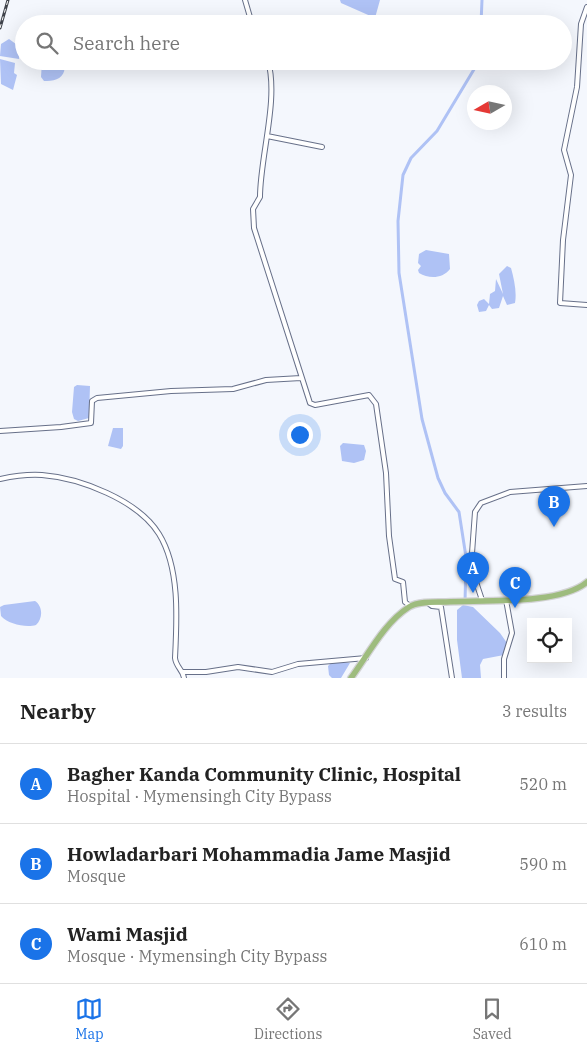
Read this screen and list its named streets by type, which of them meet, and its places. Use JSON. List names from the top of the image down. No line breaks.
{"north":"left","page":{"search":"Search here","pins":["B","A","C"],"heading":["Nearby","3 results"],"list":[{"mark":"A","name":"Bagher Kanda Community Clinic, Hospital","note":"Hospital · Mymensingh City Bypass","value":"520 m"},{"mark":"B","name":"Howladarbari Mohammadia Jame Masjid","note":"Mosque","value":"590 m"},{"mark":"C","name":"Wami Masjid","note":"Mosque · Mymensingh City Bypass","value":"610 m"}],"nav":["Map","Directions","Saved"]}}
